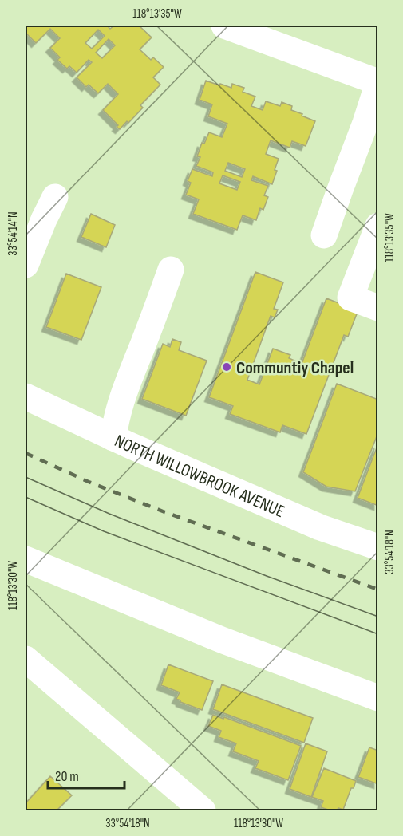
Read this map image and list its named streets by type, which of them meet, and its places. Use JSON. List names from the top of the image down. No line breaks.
{"streets":{"street":["NORTH WILLOWBROOK AVENUE"]},"places":["Communtiy Chapel"],"scale_bar":"20 m","coordinates":["118°13'35\"W","33°54'14\"N","33°54'18\"N","118°13'30\"W"]}
